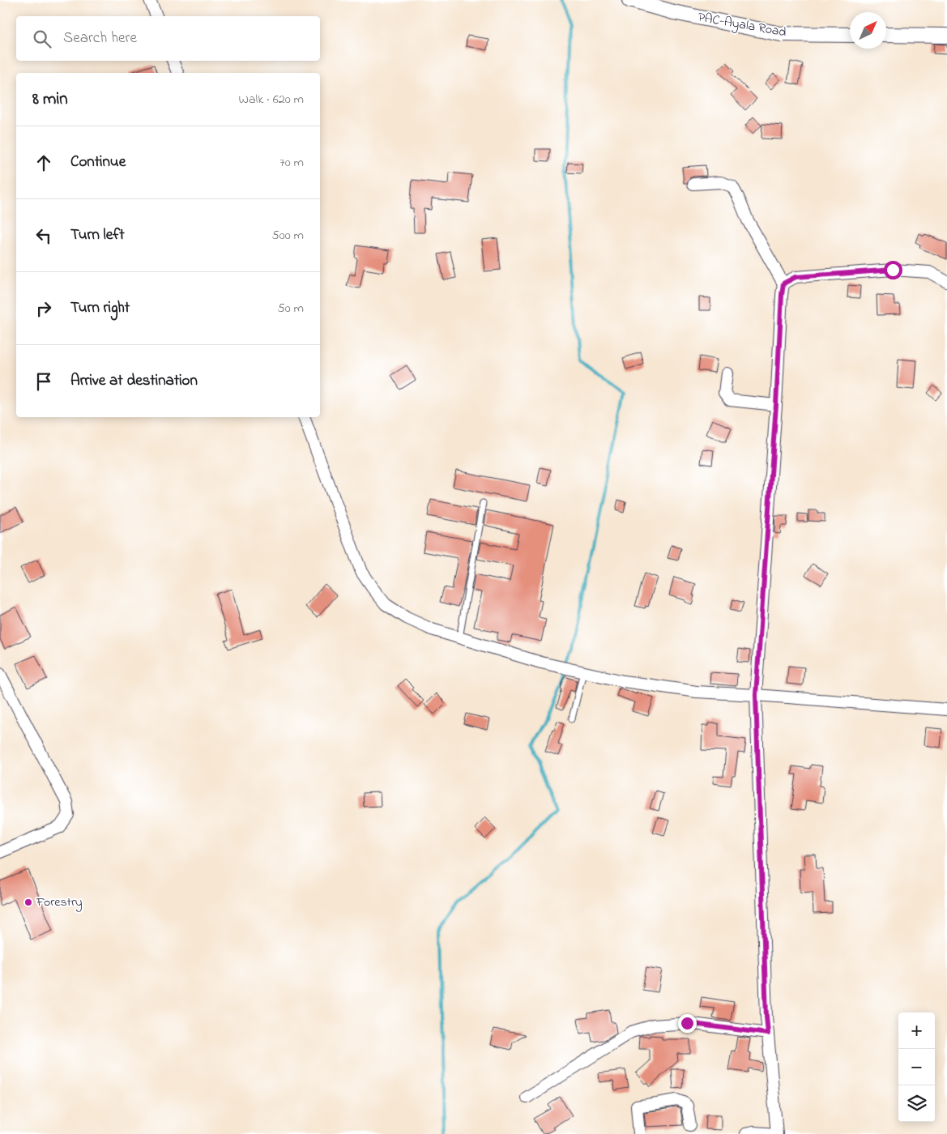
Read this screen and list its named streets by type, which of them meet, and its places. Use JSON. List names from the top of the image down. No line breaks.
{"streets":{"street":["PAC-Ayala Road"]},"places":["Forestry"],"north":"top right","page":{"search":"Search here","heading":["8 min","Walk · 620 m"],"list":[["Continue","70 m"],["Turn left","500 m"],["Turn right","50 m"],"Arrive at destination"],"map_buttons":["+","−"]}}
